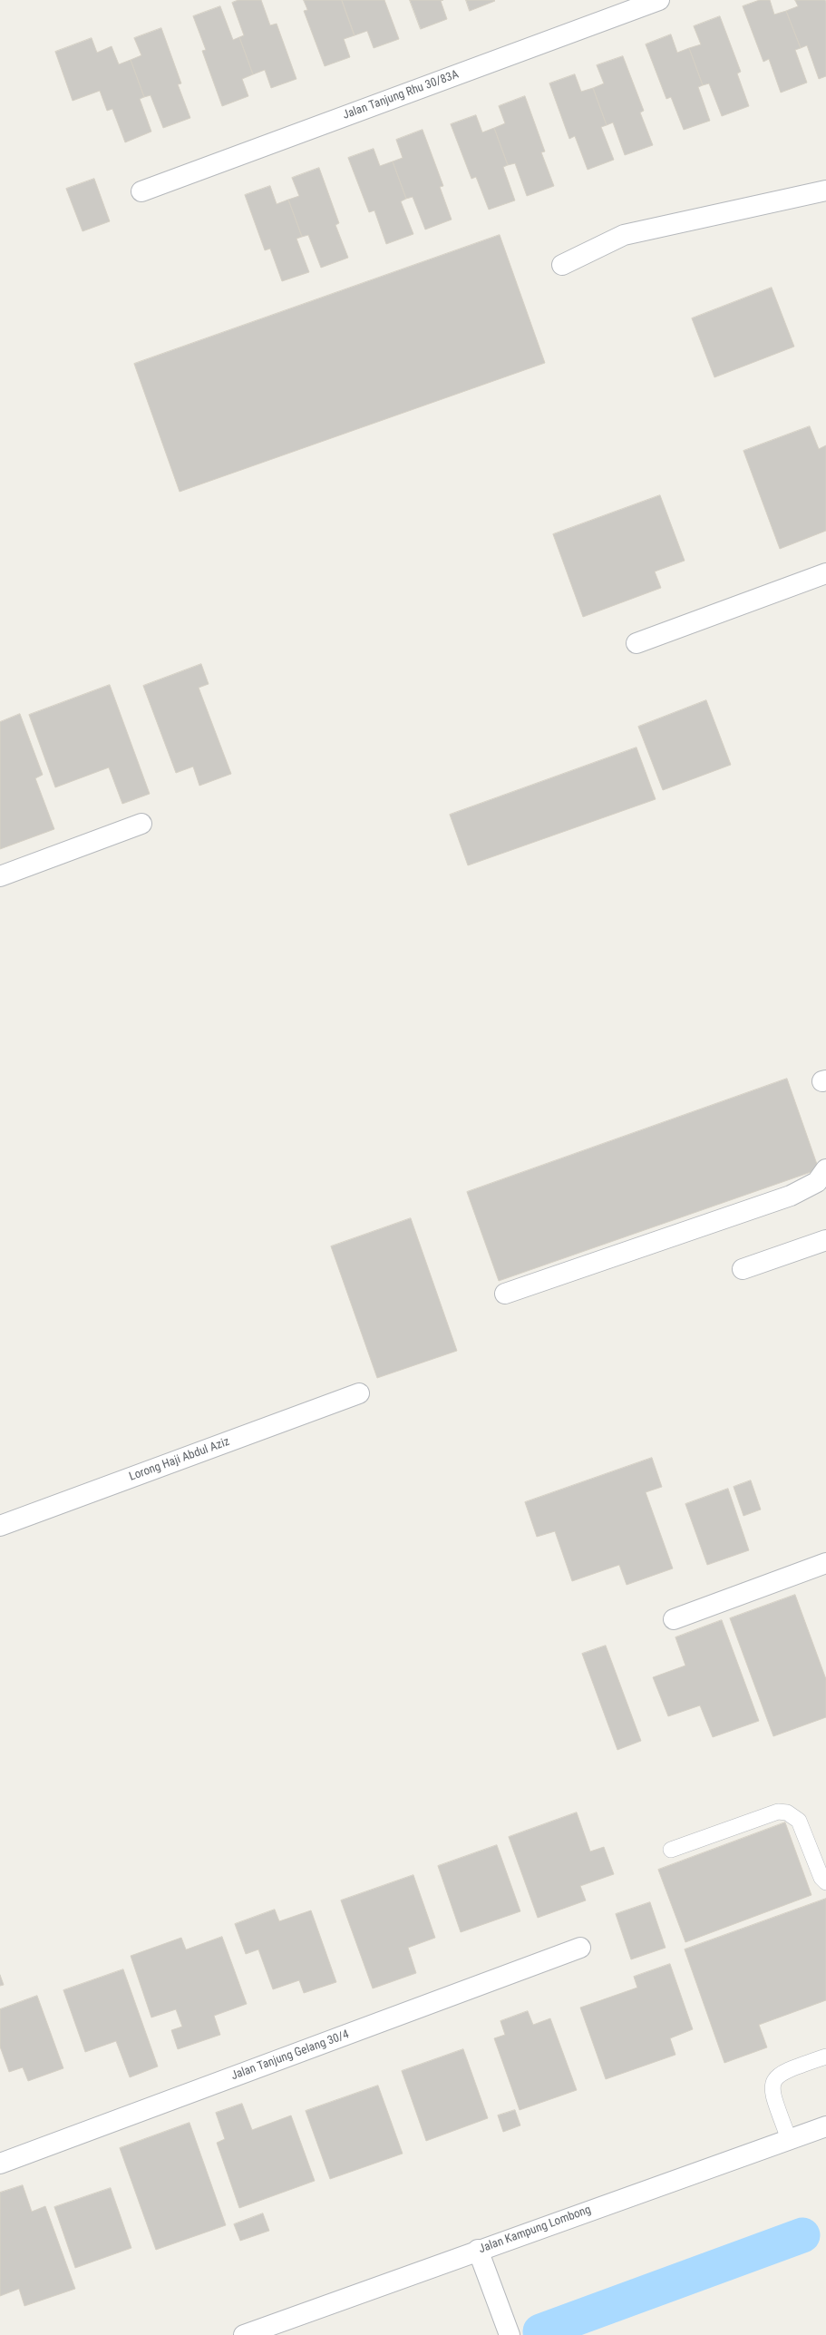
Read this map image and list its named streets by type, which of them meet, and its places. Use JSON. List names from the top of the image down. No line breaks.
{"streets":{"street":["Jalan Tanjung Rhu 30/83A","Lorong Haji Abdul Aziz","Jalan Tanjung Gelang 30/4","Jalan Kampung Lombong"]}}
